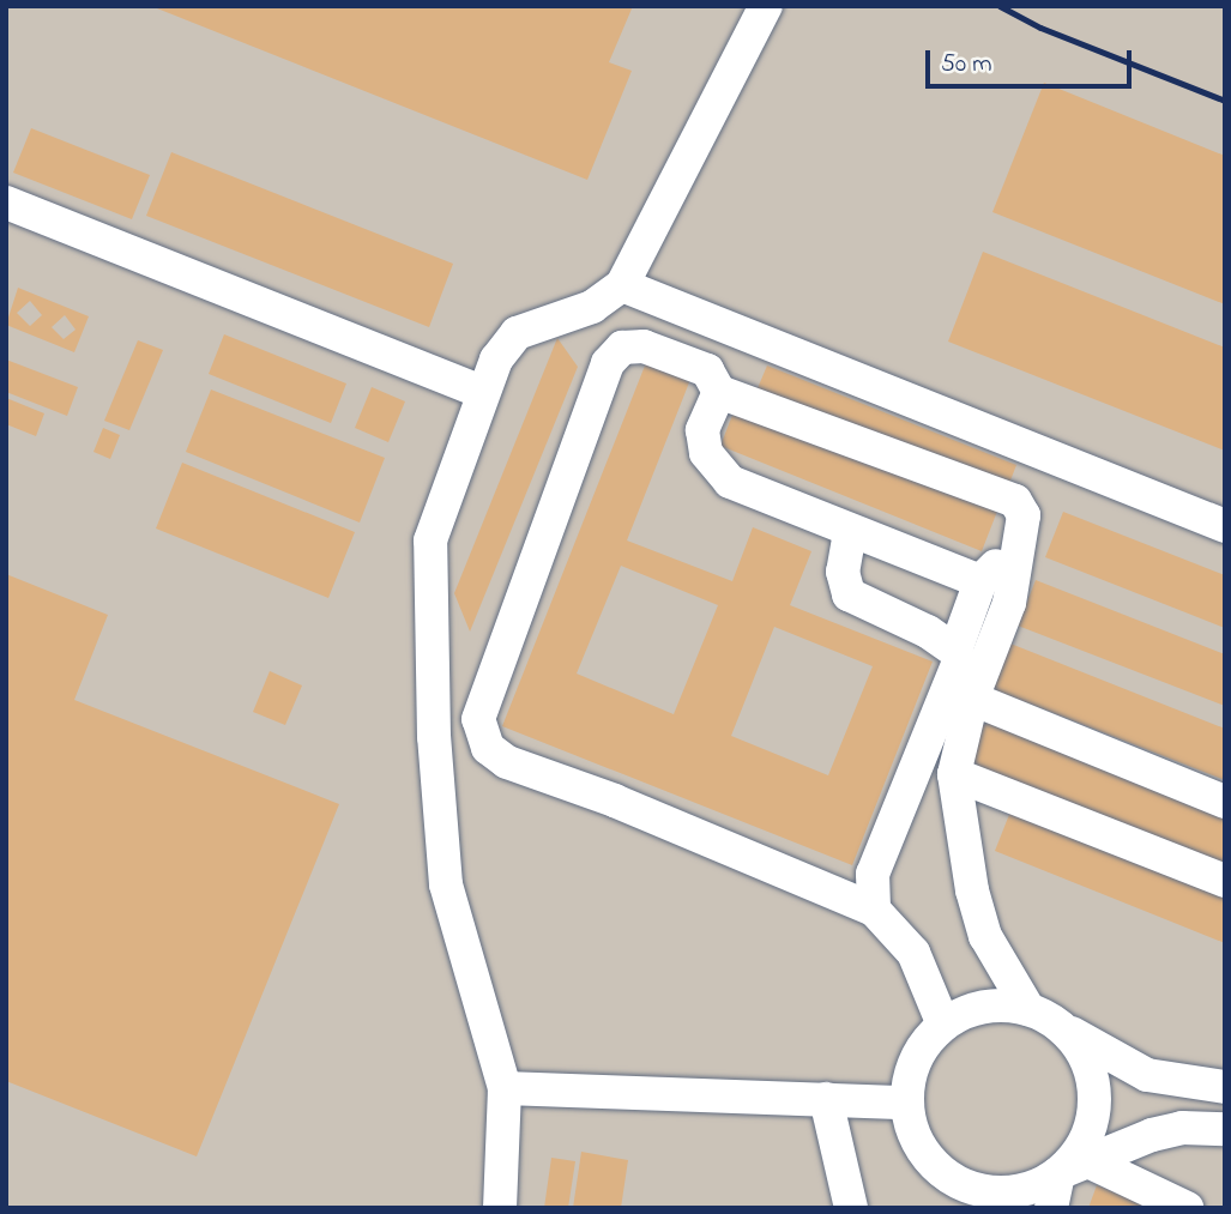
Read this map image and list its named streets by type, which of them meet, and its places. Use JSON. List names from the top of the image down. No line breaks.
{"scale_bar":"50 m"}
